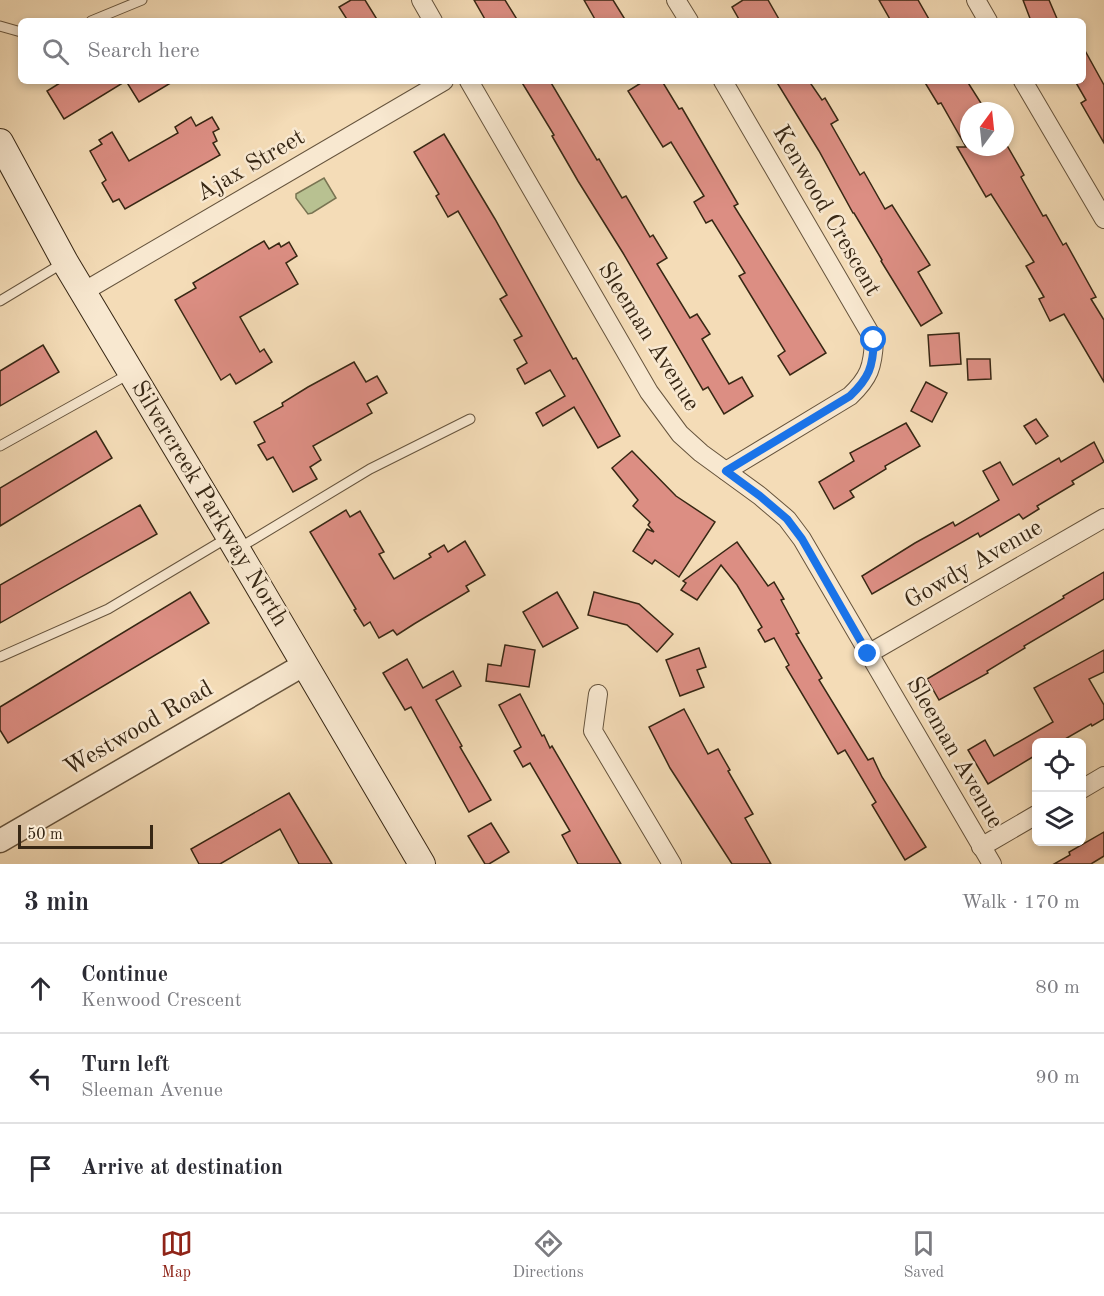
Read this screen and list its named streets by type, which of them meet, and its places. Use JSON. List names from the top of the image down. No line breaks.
{"streets":{"main road":["Silvercreek Parkway North"],"street":["Ajax Street","Kenwood Crescent","Sleeman Avenue","Gowdy Avenue","Westwood Road"]},"crossings":[["Ajax Street","Silvercreek Parkway North"],["Kenwood Crescent","Sleeman Avenue"],["Sleeman Avenue","Gowdy Avenue"],["Silvercreek Parkway North","Westwood Road"]],"scale_bar":"50 m","north":"top","page":{"search":"Search here","scale":"50 m","heading":["3 min","Walk · 170 m"],"list":[["Continue","Kenwood Crescent","80 m"],["Turn left","Sleeman Avenue","90 m"],"Arrive at destination"],"nav":["Map","Directions","Saved"]}}
